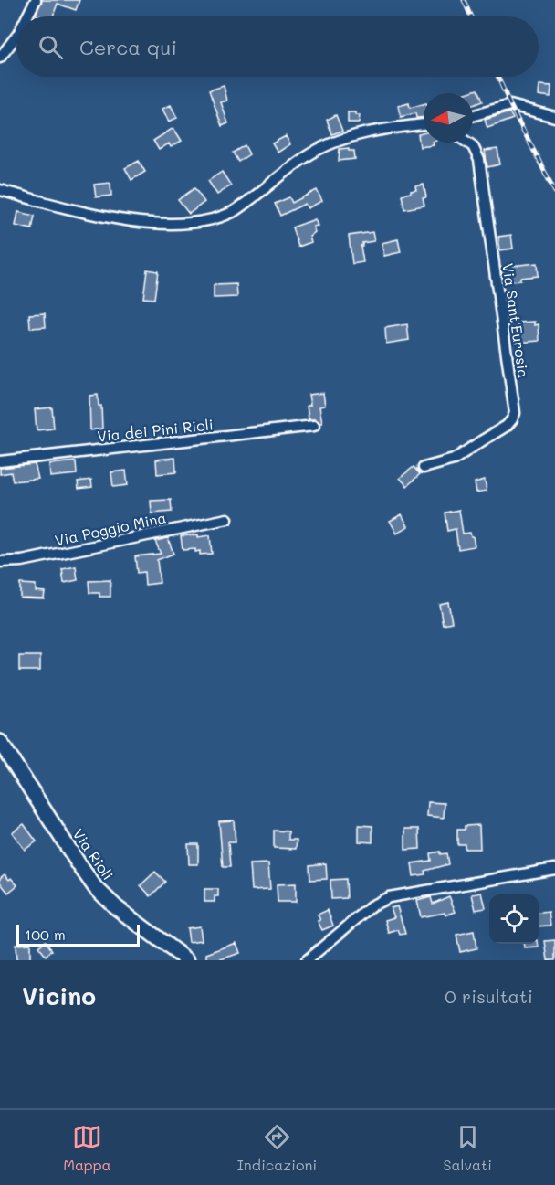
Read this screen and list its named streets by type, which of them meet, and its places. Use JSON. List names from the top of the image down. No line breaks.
{"streets":{"main road":["Via Rioli"],"street":["Via Sant'Eurosia","Via dei Pini Rioli","Via Poggio Mina"]},"scale_bar":"100 m","north":"left","page":{"search":"Cerca qui","scale":"100 m","heading":["Vicino","0 risultati"],"nav":["Mappa","Indicazioni","Salvati"]}}
